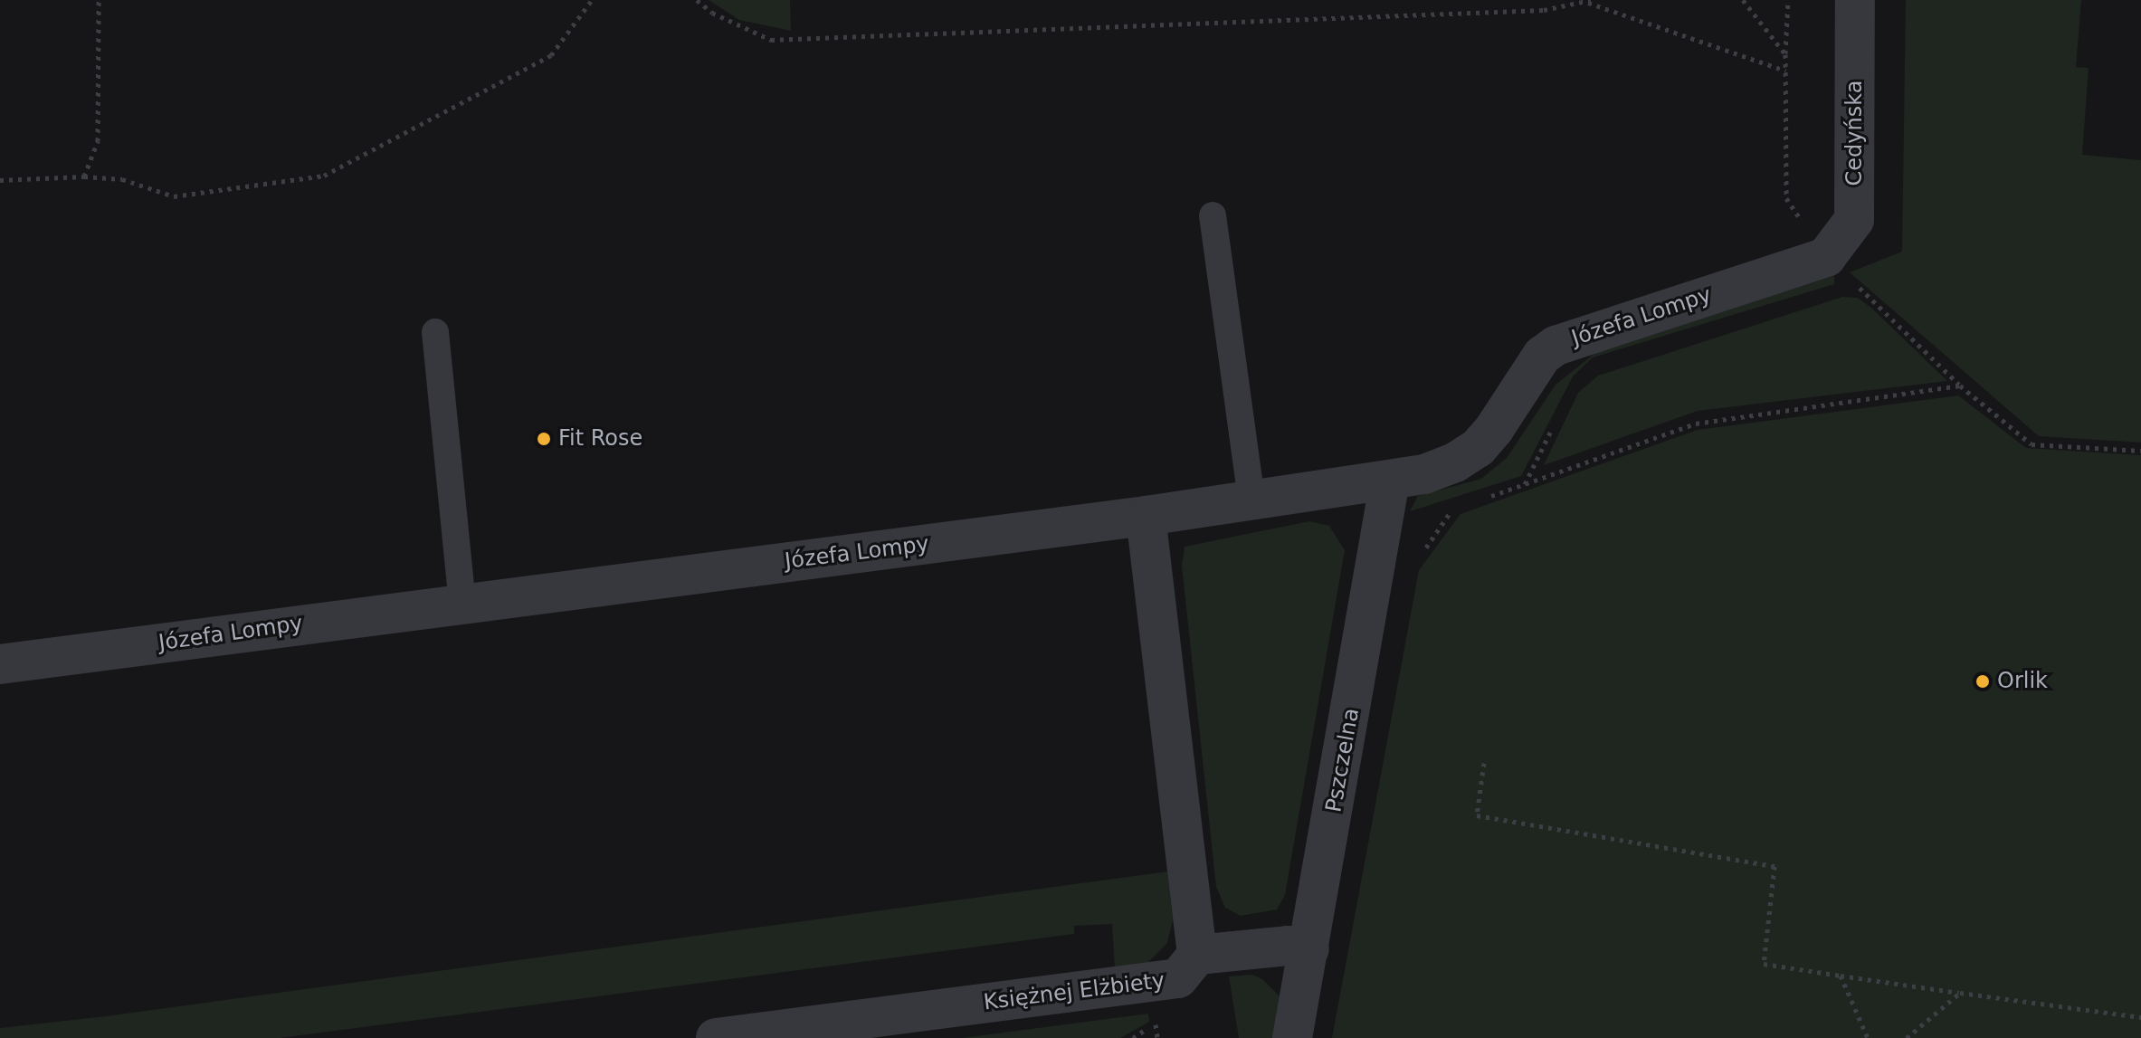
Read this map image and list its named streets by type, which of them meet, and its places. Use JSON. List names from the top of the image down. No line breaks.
{"streets":{"street":["Cedyńska","Józefa Lompy","Pszczelna","Księżnej Elżbiety"]},"crossings":[["Cedyńska","Józefa Lompy"],["Józefa Lompy","Pszczelna"]],"places":["Fit Rose","Orlik"]}
